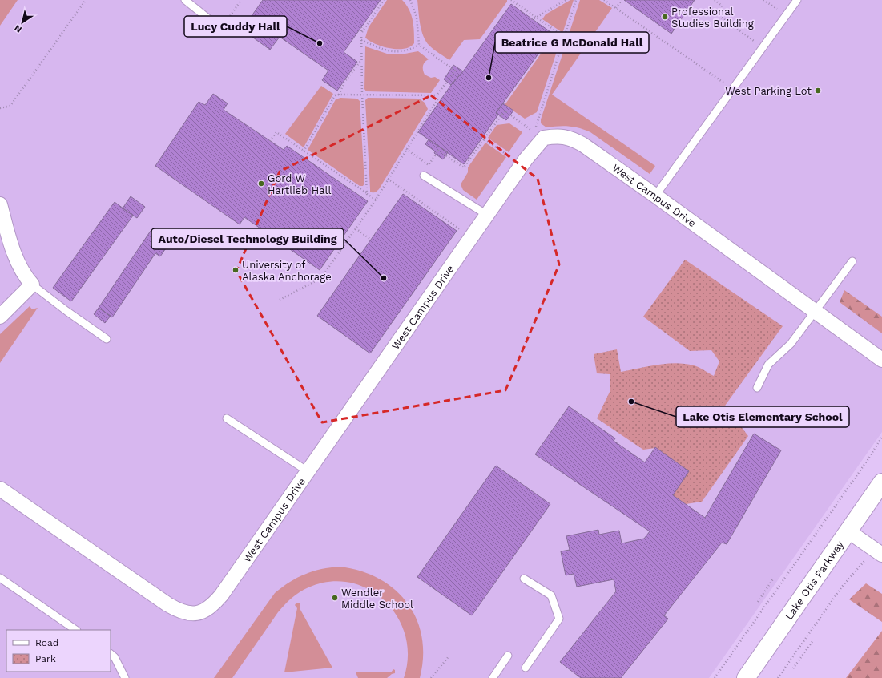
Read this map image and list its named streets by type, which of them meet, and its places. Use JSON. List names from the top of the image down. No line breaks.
{"streets":{"main road":["Lake Otis Parkway"],"street":["West Campus Drive"]},"places":["Professional Studies Building","Lucy Cuddy Hall","Beatrice G McDonald Hall","West Parking Lot","Gord W Hartlieb Hall","University of Alaska Anchorage","Auto/Diesel Technology Building","Lake Otis Elementary School","Wendler Middle School"],"legend":["Road","Park"],"north":"bottom left"}
